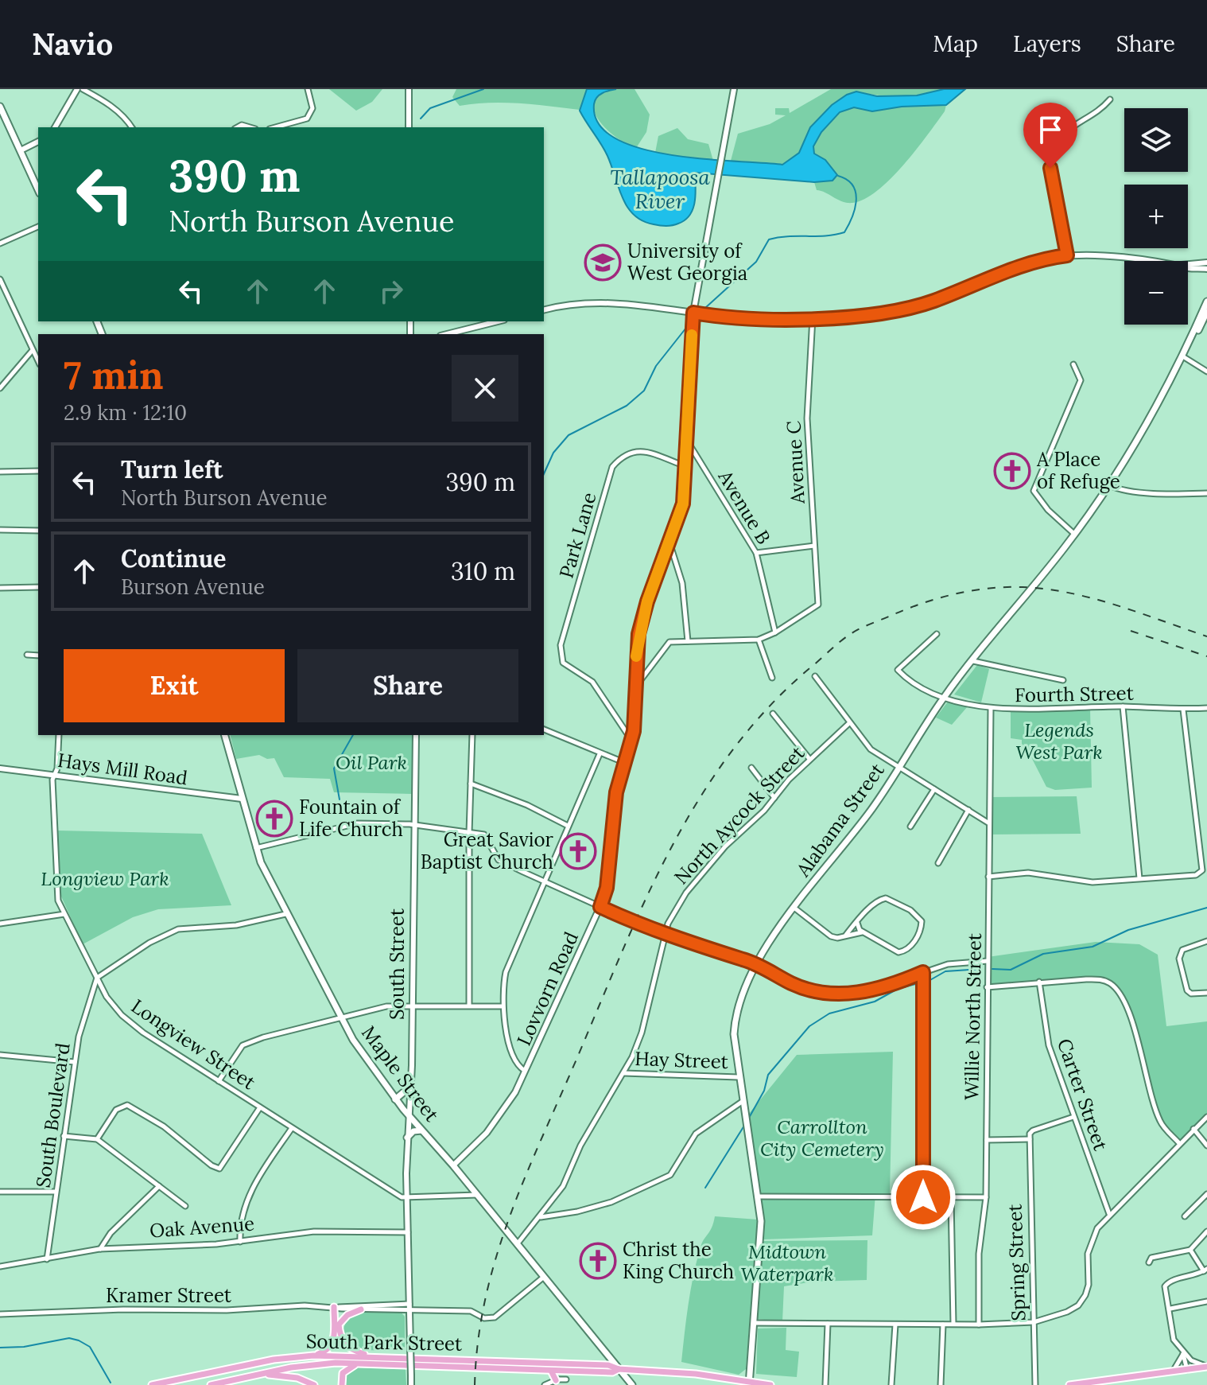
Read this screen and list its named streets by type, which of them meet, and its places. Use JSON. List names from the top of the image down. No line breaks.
{"streets":{"main road":["Alabama Street","Maple Street","South Park Street"],"street":["Avenue C","Avenue B","Park Lane","Fourth Street","Hays Mill Road","North Aycock Street","South Street","Lovvorn Road","Willie North Street","Longview Street","Hay Street","Carter Street","South Boulevard","Oak Avenue","Spring Street","Kramer Street"]},"crossings":[["Avenue C","Avenue B"],["Avenue B","Lovvorn Road"],["Park Lane","Lovvorn Road"],["Fourth Street","Alabama Street"],["Fourth Street","Willie North Street"],["Hays Mill Road","Longview Street"],["Hays Mill Road","Maple Street"],["North Aycock Street","Hay Street"],["North Aycock Street","Maple Street"],["Alabama Street","Hay Street"],["Alabama Street","South Park Street"],["South Street","Longview Street"],["South Street","Maple Street"],["South Street","Oak Avenue"],["South Street","Kramer Street"],["Lovvorn Road","Maple Street"],["Longview Street","Maple Street"],["Longview Street","South Boulevard"],["Maple Street","South Park Street"],["South Boulevard","Oak Avenue"]],"water":["Tallapoosa River"],"parks":["Legends West Park","Oil Park","Longview Park","Carrollton City Cemetery","Midtown Waterpark"],"places":{"school or university":["University of West Georgia"],"church":["A Place of Refuge","Fountain of Life Church","Great Savior Baptist Church","Christ the King Church"]},"page":{"header":"Navio","nav":["Map","Layers","Share"],"map_buttons":["+","−"],"turn":["390 m","North Burson Avenue"],"heading":["7 min","2.9 km · 12:10"],"list":[{"name":"Turn left","note":"North Burson Avenue","value":"390 m"},{"name":"Continue","note":"Burson Avenue","value":"310 m"}],"buttons":["Exit","Share"]}}
